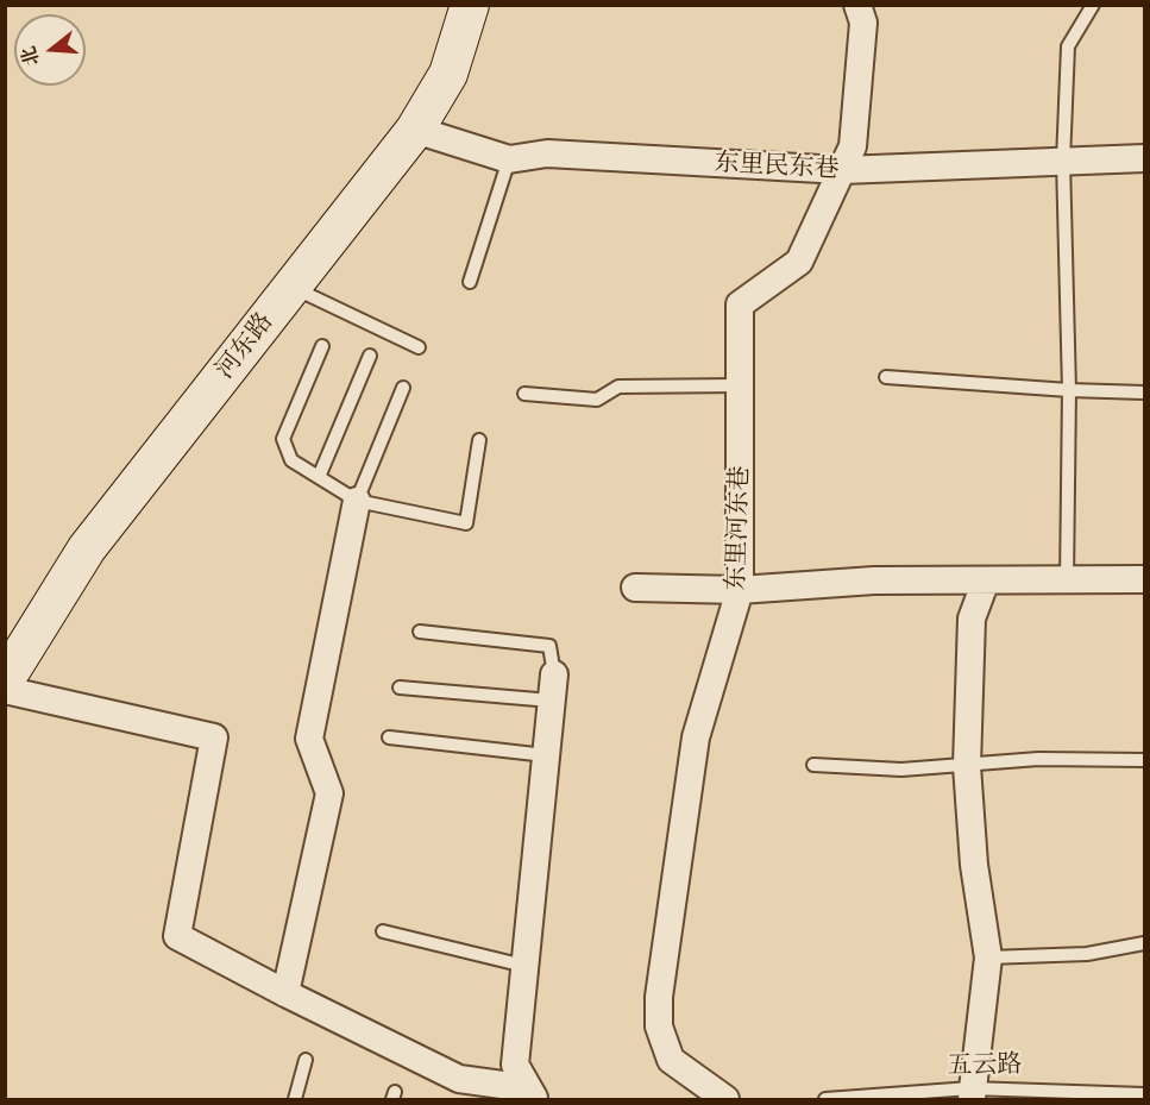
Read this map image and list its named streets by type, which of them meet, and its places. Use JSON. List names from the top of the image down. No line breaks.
{"streets":{"main road":["河东路"],"street":["东里民东巷","东里河东巷"],"lane":["五云路"]},"crossings":[["东里民东巷","河东路"],["东里民东巷","东里河东巷"]],"north":"left"}
